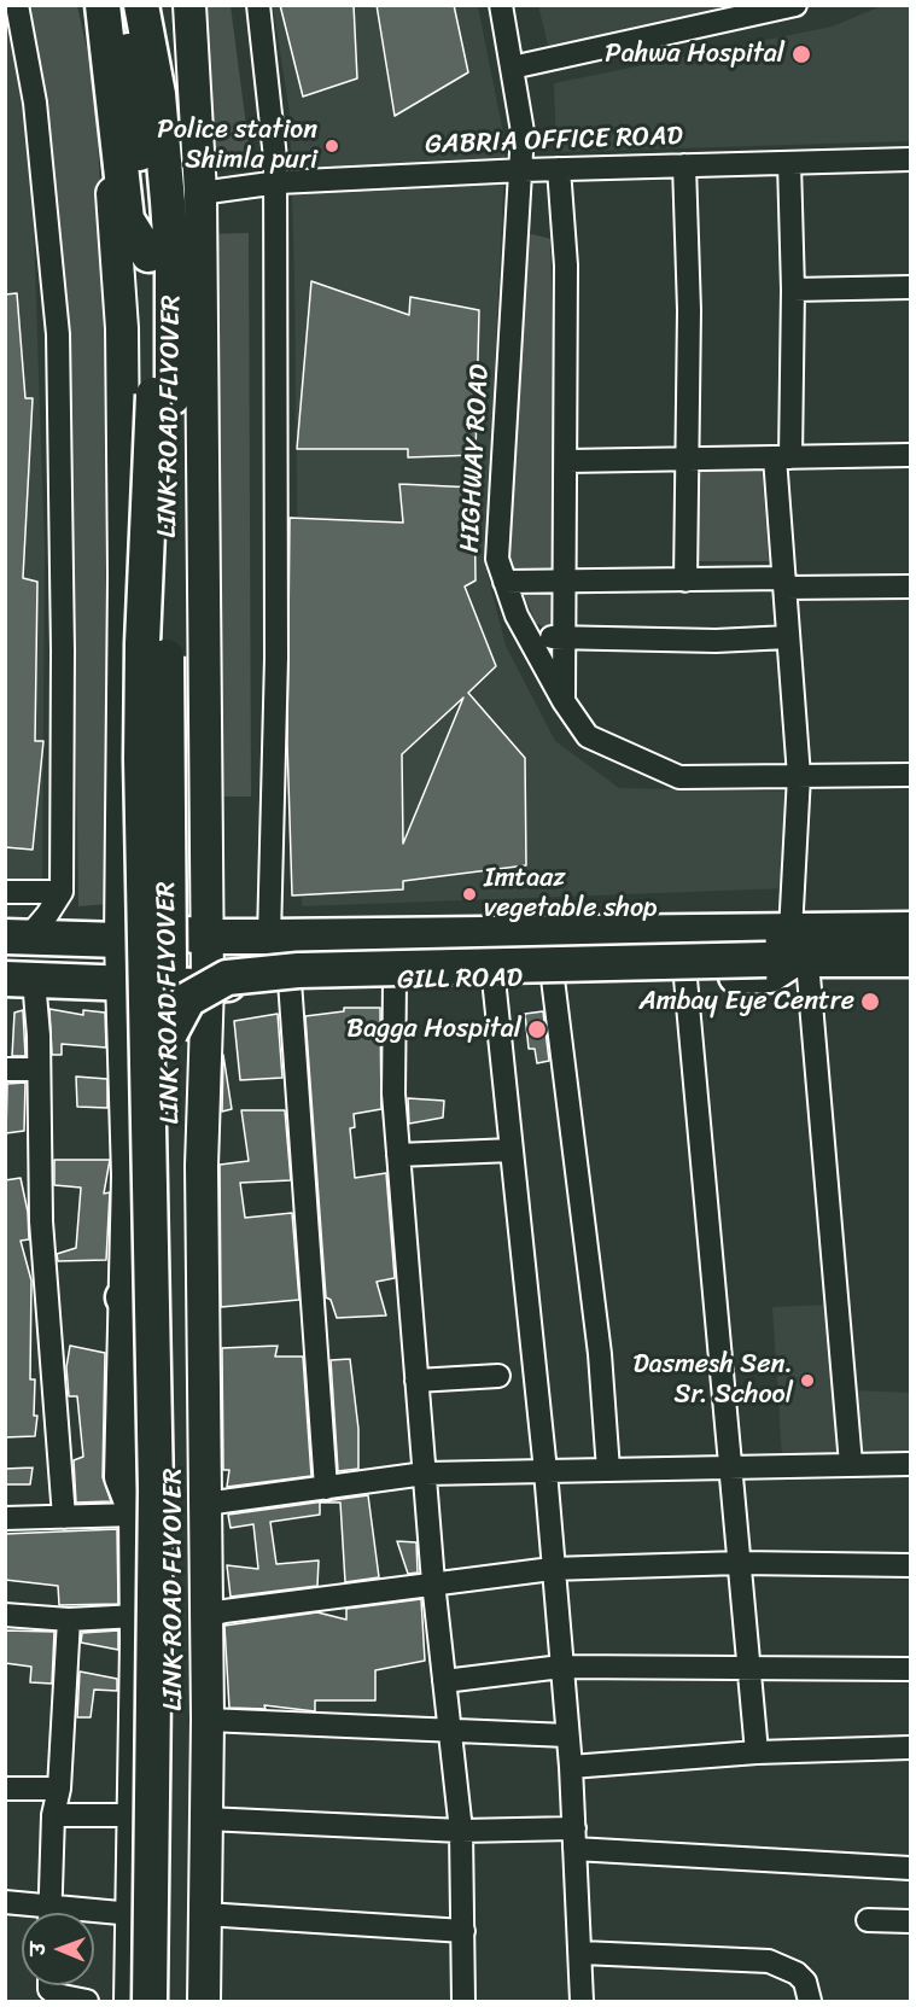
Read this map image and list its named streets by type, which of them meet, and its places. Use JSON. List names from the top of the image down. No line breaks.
{"streets":{"main road":["LINK ROAD FLYOVER","GILL ROAD"],"street":["GABRIA OFFICE ROAD","HIGHWAY ROAD"]},"crossings":[["GABRIA OFFICE ROAD","HIGHWAY ROAD"]],"places":["Pahwa Hospital","Police station Shimla puri","Imtaaz vegetable shop","Ambay Eye Centre","Bagga Hospital","Dasmesh Sen. Sr. School"],"north":"left"}
